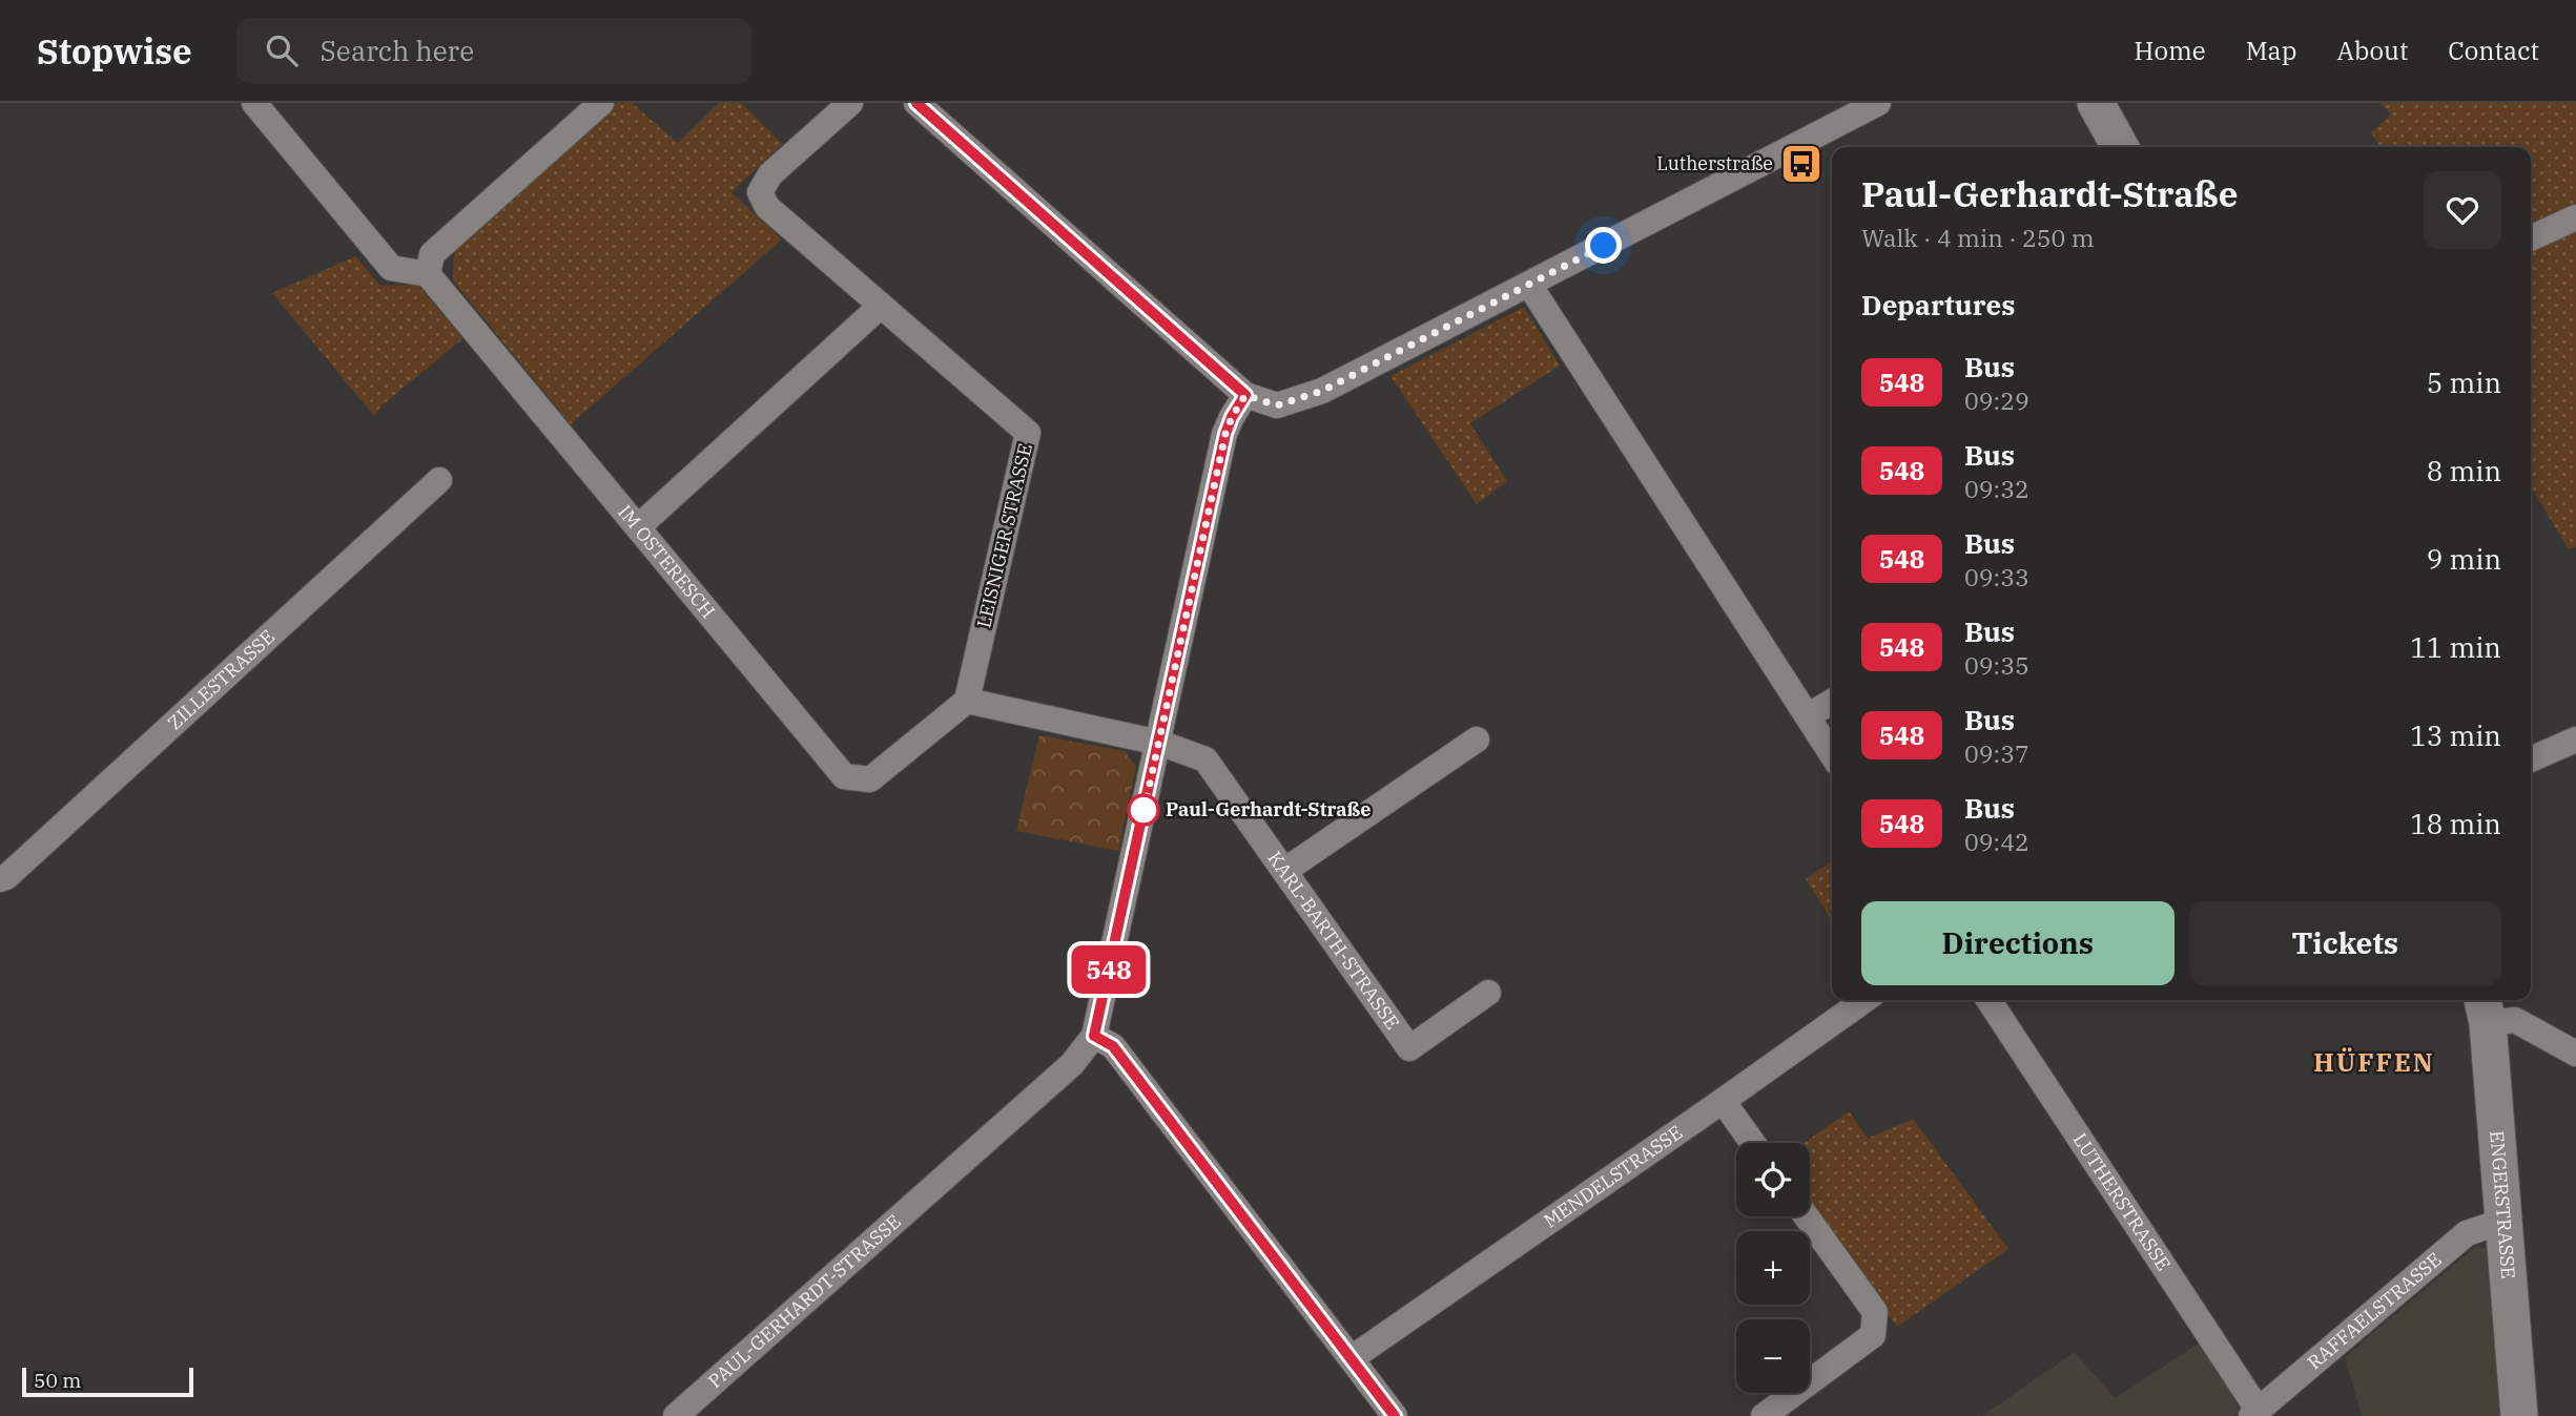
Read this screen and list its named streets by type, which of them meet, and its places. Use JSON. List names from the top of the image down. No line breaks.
{"streets":{"main road":["ENGERSTRASSE"],"street":["LEISNIGER STRASSE","IM OSTERESCH","ZILLESTRASSE","KARL-BARTH-STRASSE","MENDELSTRASSE","LUTHERSTRASSE","PAUL-GERHARDT-STRASSE","RAFFAELSTRASSE"]},"crossings":[["LEISNIGER STRASSE","IM OSTERESCH"],["KARL-BARTH-STRASSE","PAUL-GERHARDT-STRASSE"],["LUTHERSTRASSE","RAFFAELSTRASSE"],["ENGERSTRASSE","RAFFAELSTRASSE"]],"districts":["HÜFFEN"],"places":{"bus stop":["Lutherstraße"],"other":["Paul-Gerhardt-Straße"]},"lines":["bus line 548"],"scale_bar":"50 m","page":{"header":"Stopwise","search":"Search here","nav":["Home","Map","About","Contact"],"on_map":"548","heading":[["Paul-Gerhardt-Straße","Walk · 4 min · 250 m"],"Departures"],"list":[{"mark":"548","name":"Bus","note":"09:29","value":"5 min"},{"mark":"548","name":"Bus","note":"09:32","value":"8 min"},{"mark":"548","name":"Bus","note":"09:33","value":"9 min"},{"mark":"548","name":"Bus","note":"09:35","value":"11 min"},{"mark":"548","name":"Bus","note":"09:37","value":"13 min"},{"mark":"548","name":"Bus","note":"09:42","value":"18 min"}],"buttons":["Directions","Tickets"],"map_buttons":["+","−"],"scale":"50 m"}}
